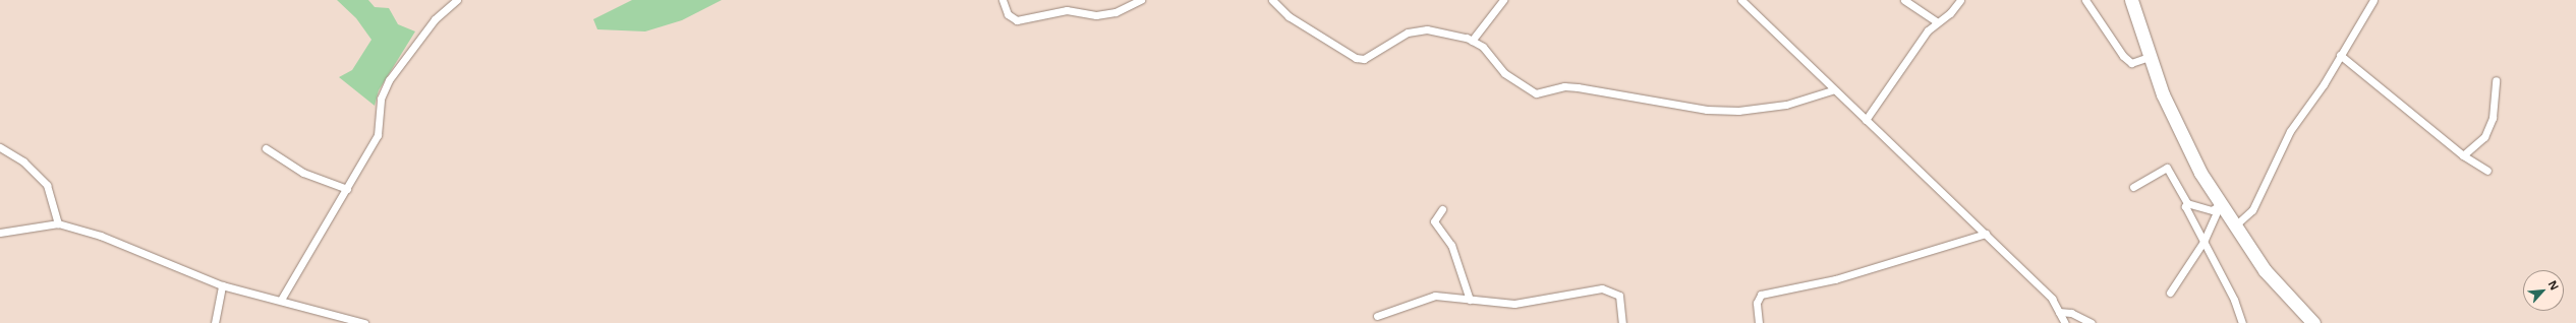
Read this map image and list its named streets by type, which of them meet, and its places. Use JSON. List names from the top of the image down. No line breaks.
{"north":"top right"}
